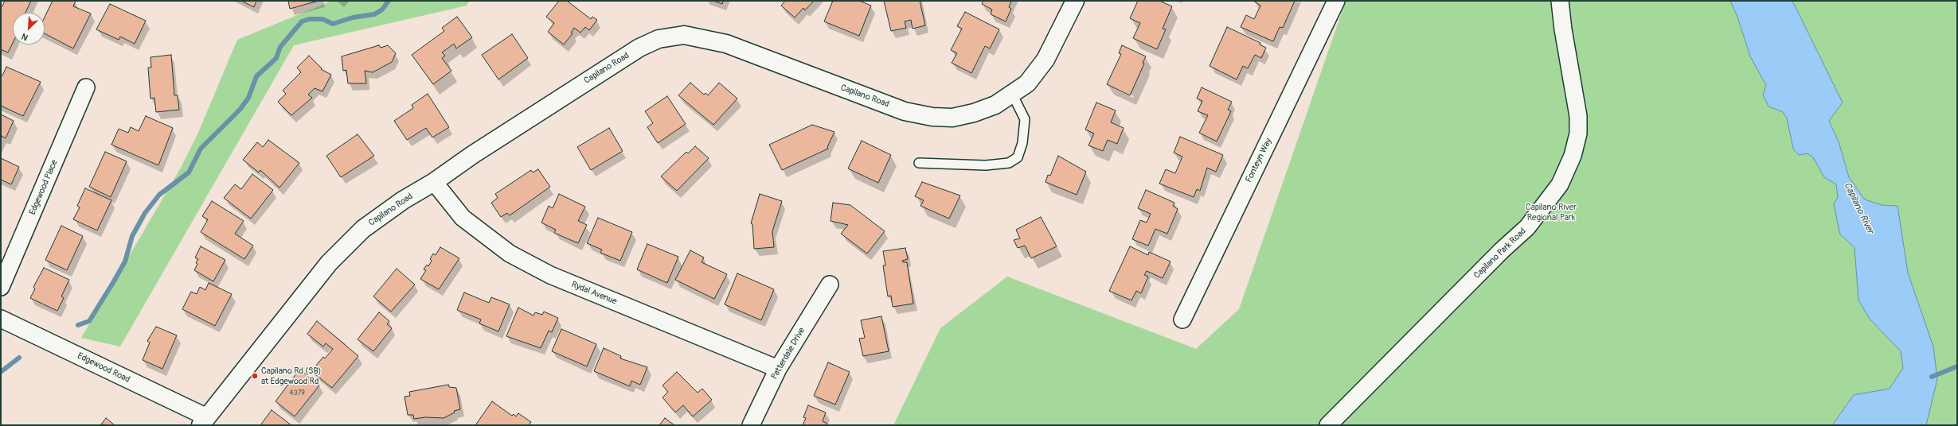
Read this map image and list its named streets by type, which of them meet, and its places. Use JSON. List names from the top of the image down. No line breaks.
{"streets":{"main road":["Capilano Road"],"street":["Fonteyn Way","Edgewood Place","Capilano Park Road","Rydal Avenue","Patterdale Drive","Edgewood Road"]},"crossings":[["Capilano Road","Rydal Avenue"],["Capilano Road","Edgewood Road"],["Rydal Avenue","Patterdale Drive"]],"water":["Capilano River"],"parks":["Capilano River Regional Park"],"places":["Capilano Rd (SB) at Edgewood Rd"],"house_numbers":["4379"],"north":"bottom left"}
